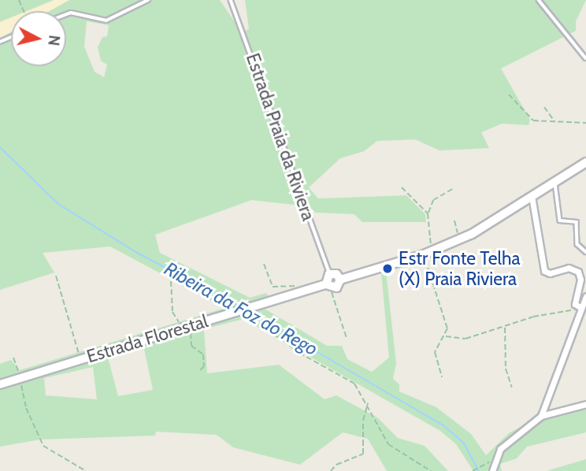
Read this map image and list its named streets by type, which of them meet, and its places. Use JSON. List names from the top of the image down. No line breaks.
{"streets":{"main road":["Estrada Florestal"],"lane":["Estrada Praia da Riviera"]},"water":["Ribeira da Foz do Rego"],"places":["Estr Fonte Telha (X) Praia Riviera"],"north":"right"}
